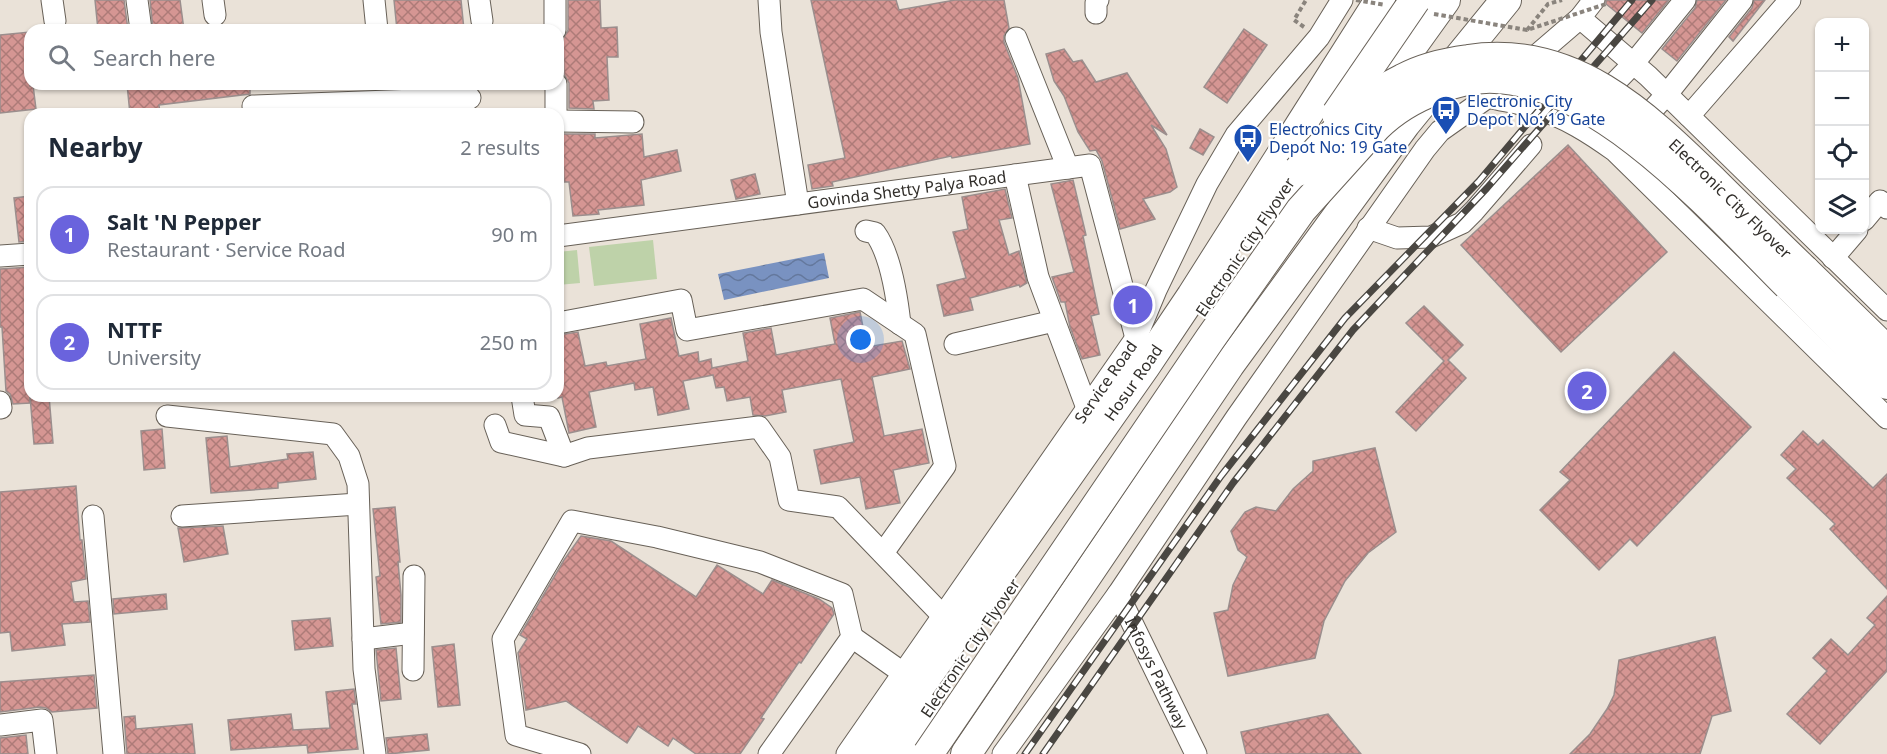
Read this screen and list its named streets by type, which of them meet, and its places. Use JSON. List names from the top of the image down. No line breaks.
{"streets":{"highway":["Electronic City Flyover","Hosur Road"],"street":["Govinda Shetty Palya Road","Service Road","Infosys Pathway"]},"crossings":[["Govinda Shetty Palya Road","Service Road"]],"places":{"bus stop":["Electronic City Depot No: 19 Gate","Electronics City Depot No: 19 Gate"]},"page":{"map_buttons":["+","−"],"search":"Search here","heading":["Nearby","2 results"],"list":[{"mark":"1","name":"Salt 'N Pepper","note":"Restaurant · Service Road","value":"90 m"},{"mark":"2","name":"NTTF","note":"University","value":"250 m"}],"pins":["1","2"]}}
